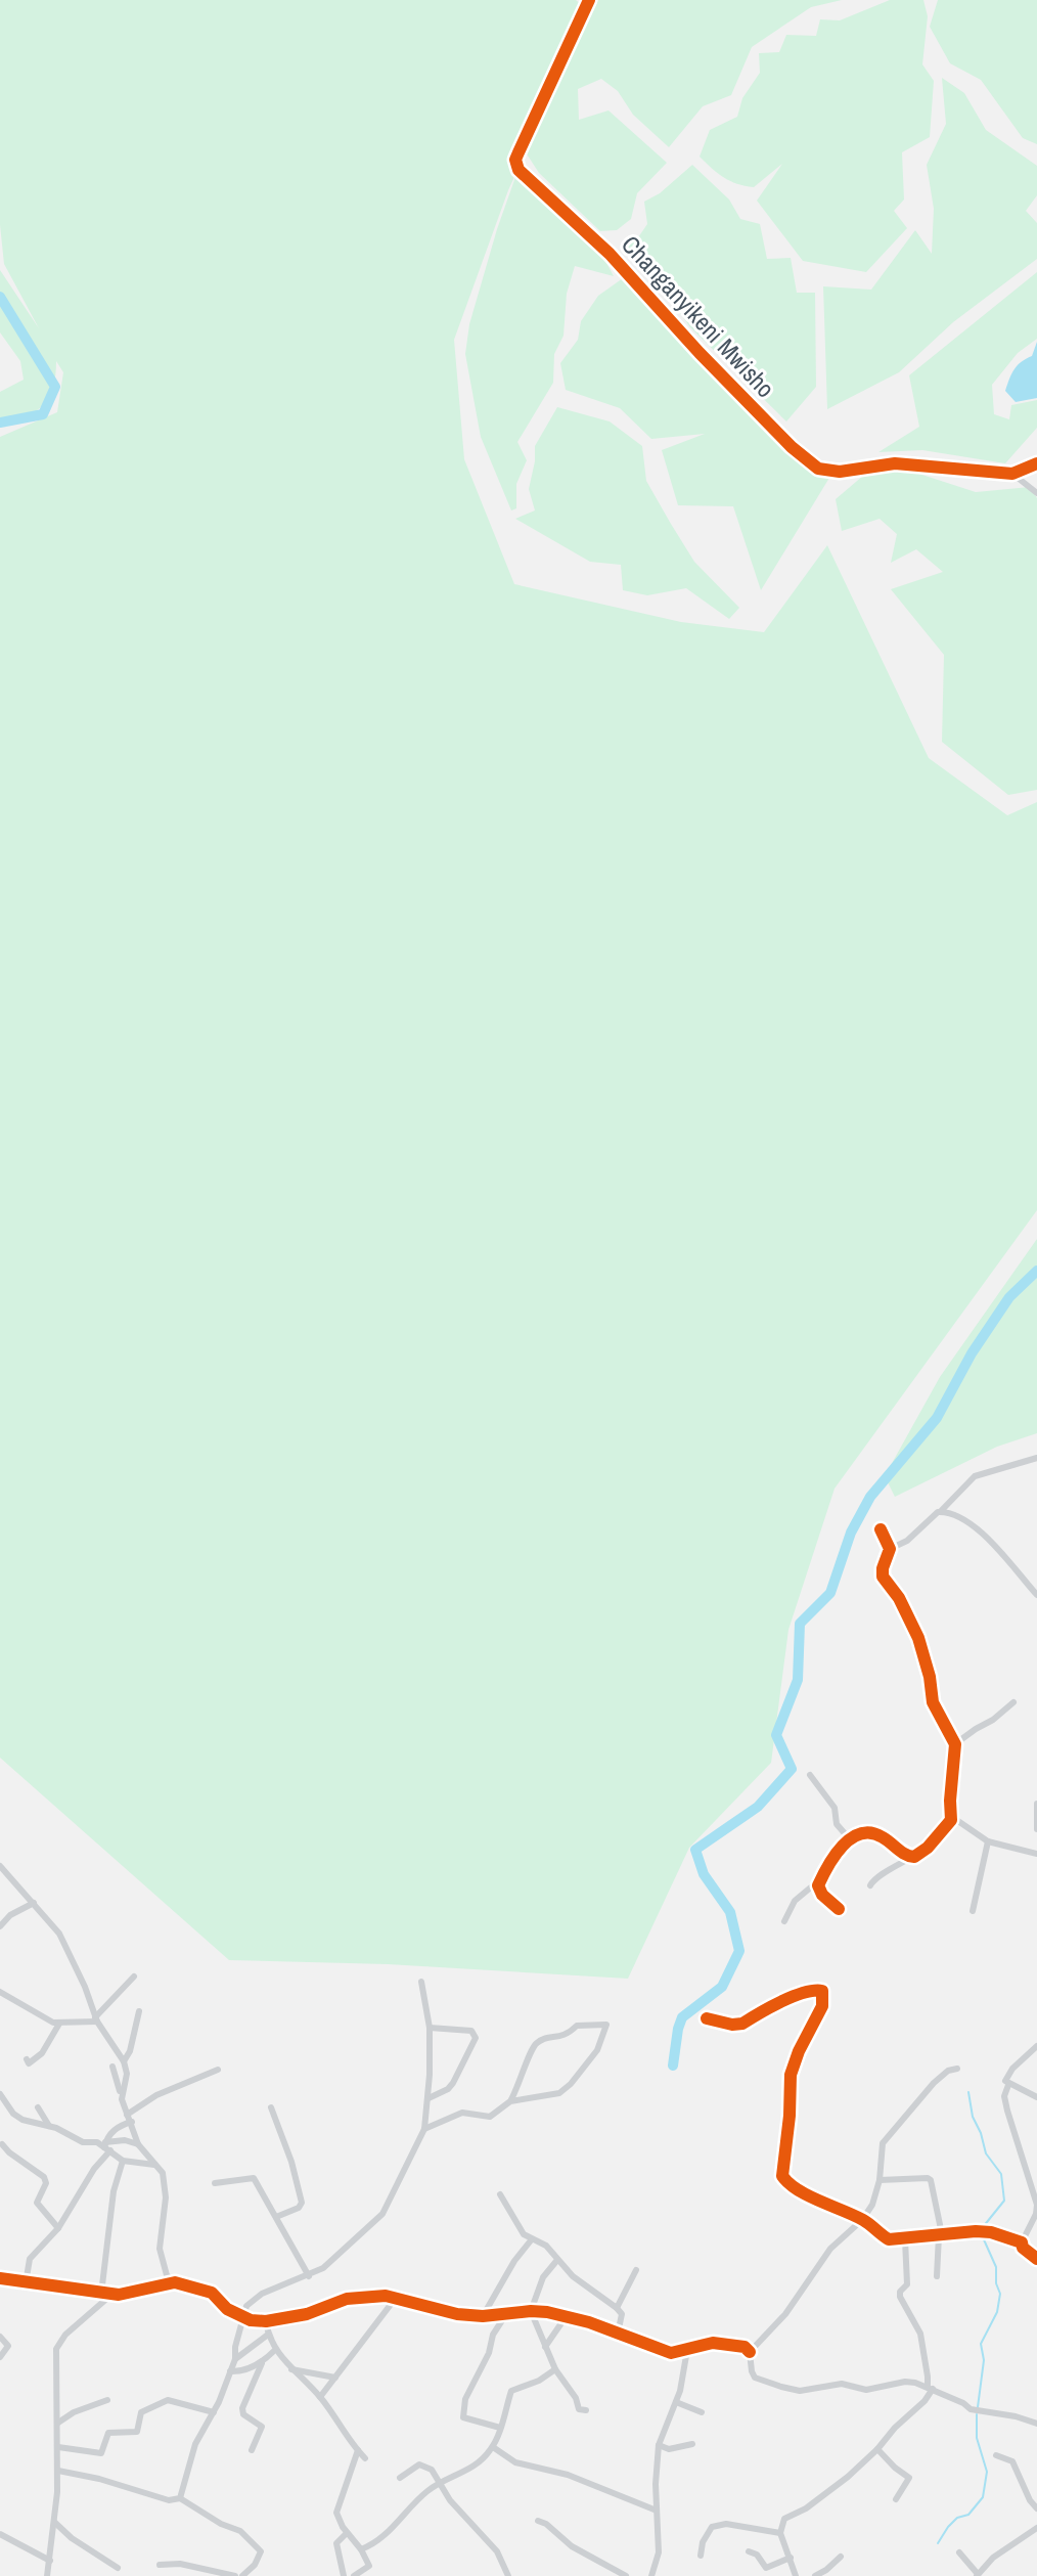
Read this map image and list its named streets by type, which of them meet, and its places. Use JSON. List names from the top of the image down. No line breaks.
{"streets":{"street":["Changanyikeni Mwisho"]}}
